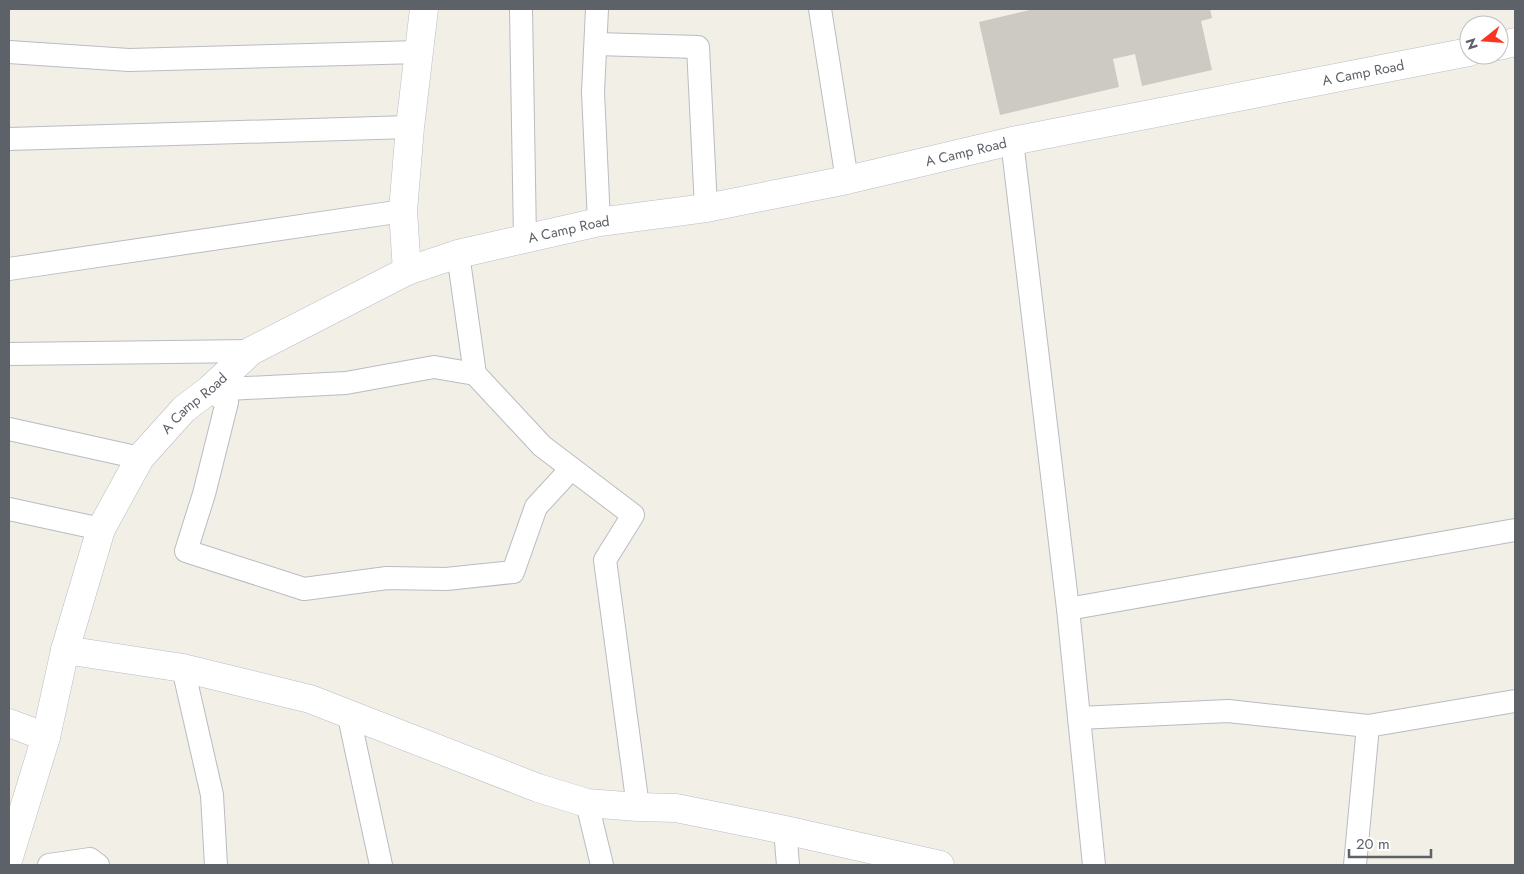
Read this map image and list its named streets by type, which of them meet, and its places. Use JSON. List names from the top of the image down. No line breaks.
{"streets":{"street":["A Camp Road"]},"scale_bar":"20 m","north":"left"}
